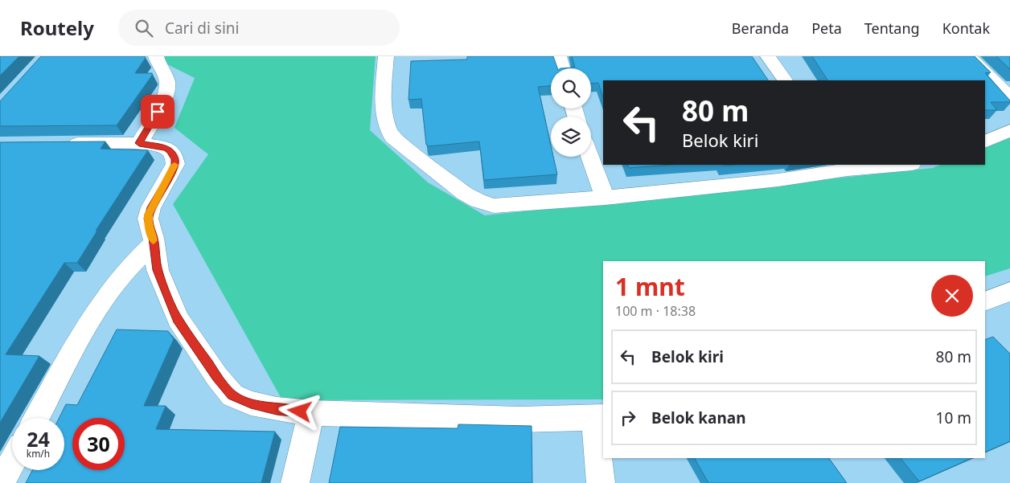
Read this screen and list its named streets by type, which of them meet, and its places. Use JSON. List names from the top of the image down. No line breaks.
{"page":{"header":"Routely","search":"Cari di sini","nav":["Beranda","Peta","Tentang","Kontak"],"turn":["80 m","Belok kiri"],"heading":["1 mnt","100 m · 18:38"],"list":[{"name":"Belok kiri","value":"80 m"},{"name":"Belok kanan","value":"10 m"}],"speed":"24 km/h","limit":"30"}}
